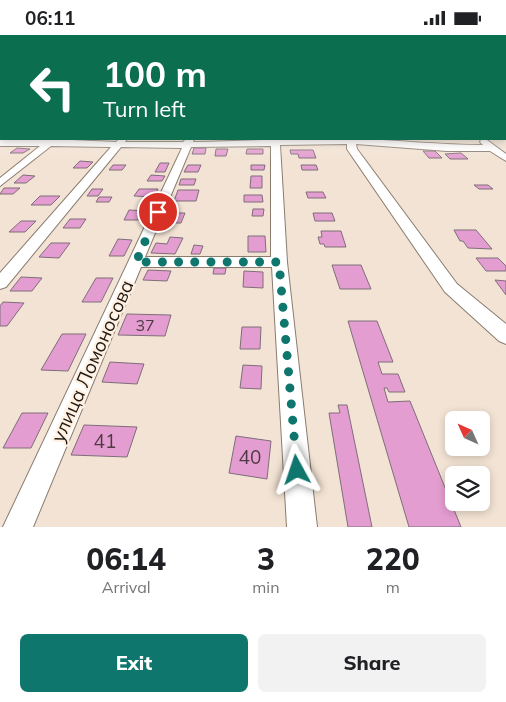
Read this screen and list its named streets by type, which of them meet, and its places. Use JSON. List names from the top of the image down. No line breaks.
{"streets":{"street":["улица Ломоносова"]},"house_numbers":["37","41","40"],"north":"top left","page":{"status":"06:11","turn":["100 m","Turn left"],"eta":["06:14","Arrival","3","min","220","m"],"buttons":["Exit","Share"]}}
